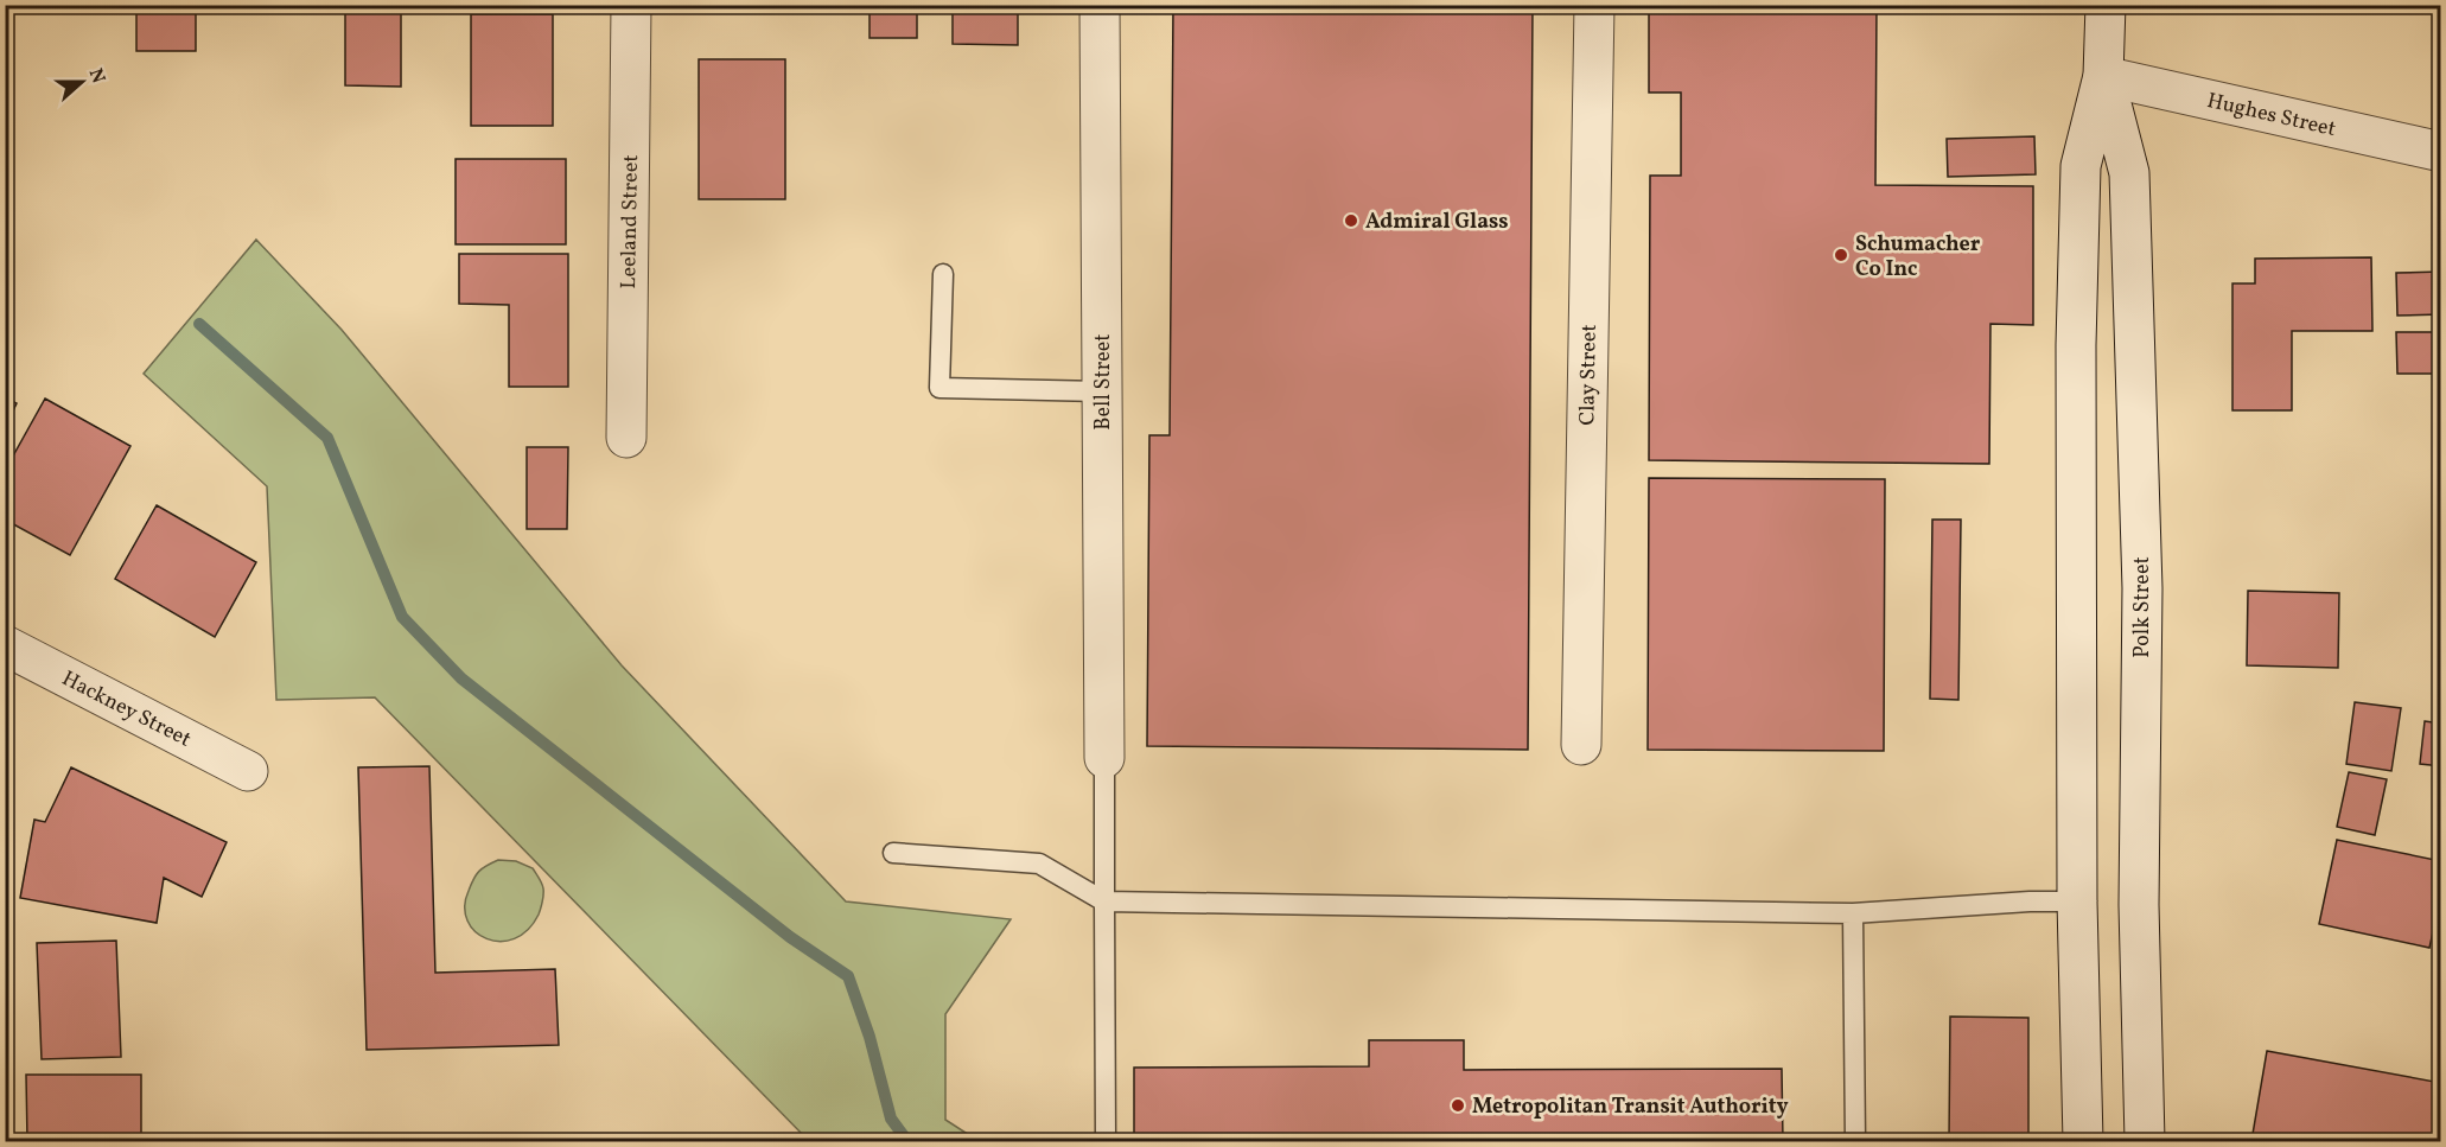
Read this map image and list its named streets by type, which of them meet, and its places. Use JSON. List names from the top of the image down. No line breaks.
{"streets":{"street":["Hughes Street","Leeland Street","Clay Street","Bell Street","Polk Street","Hackney Street"]},"crossings":[["Hughes Street","Polk Street"]],"places":["Admiral Glass","Schumacher Co Inc","Metropolitan Transit Authority"],"north":"right"}
